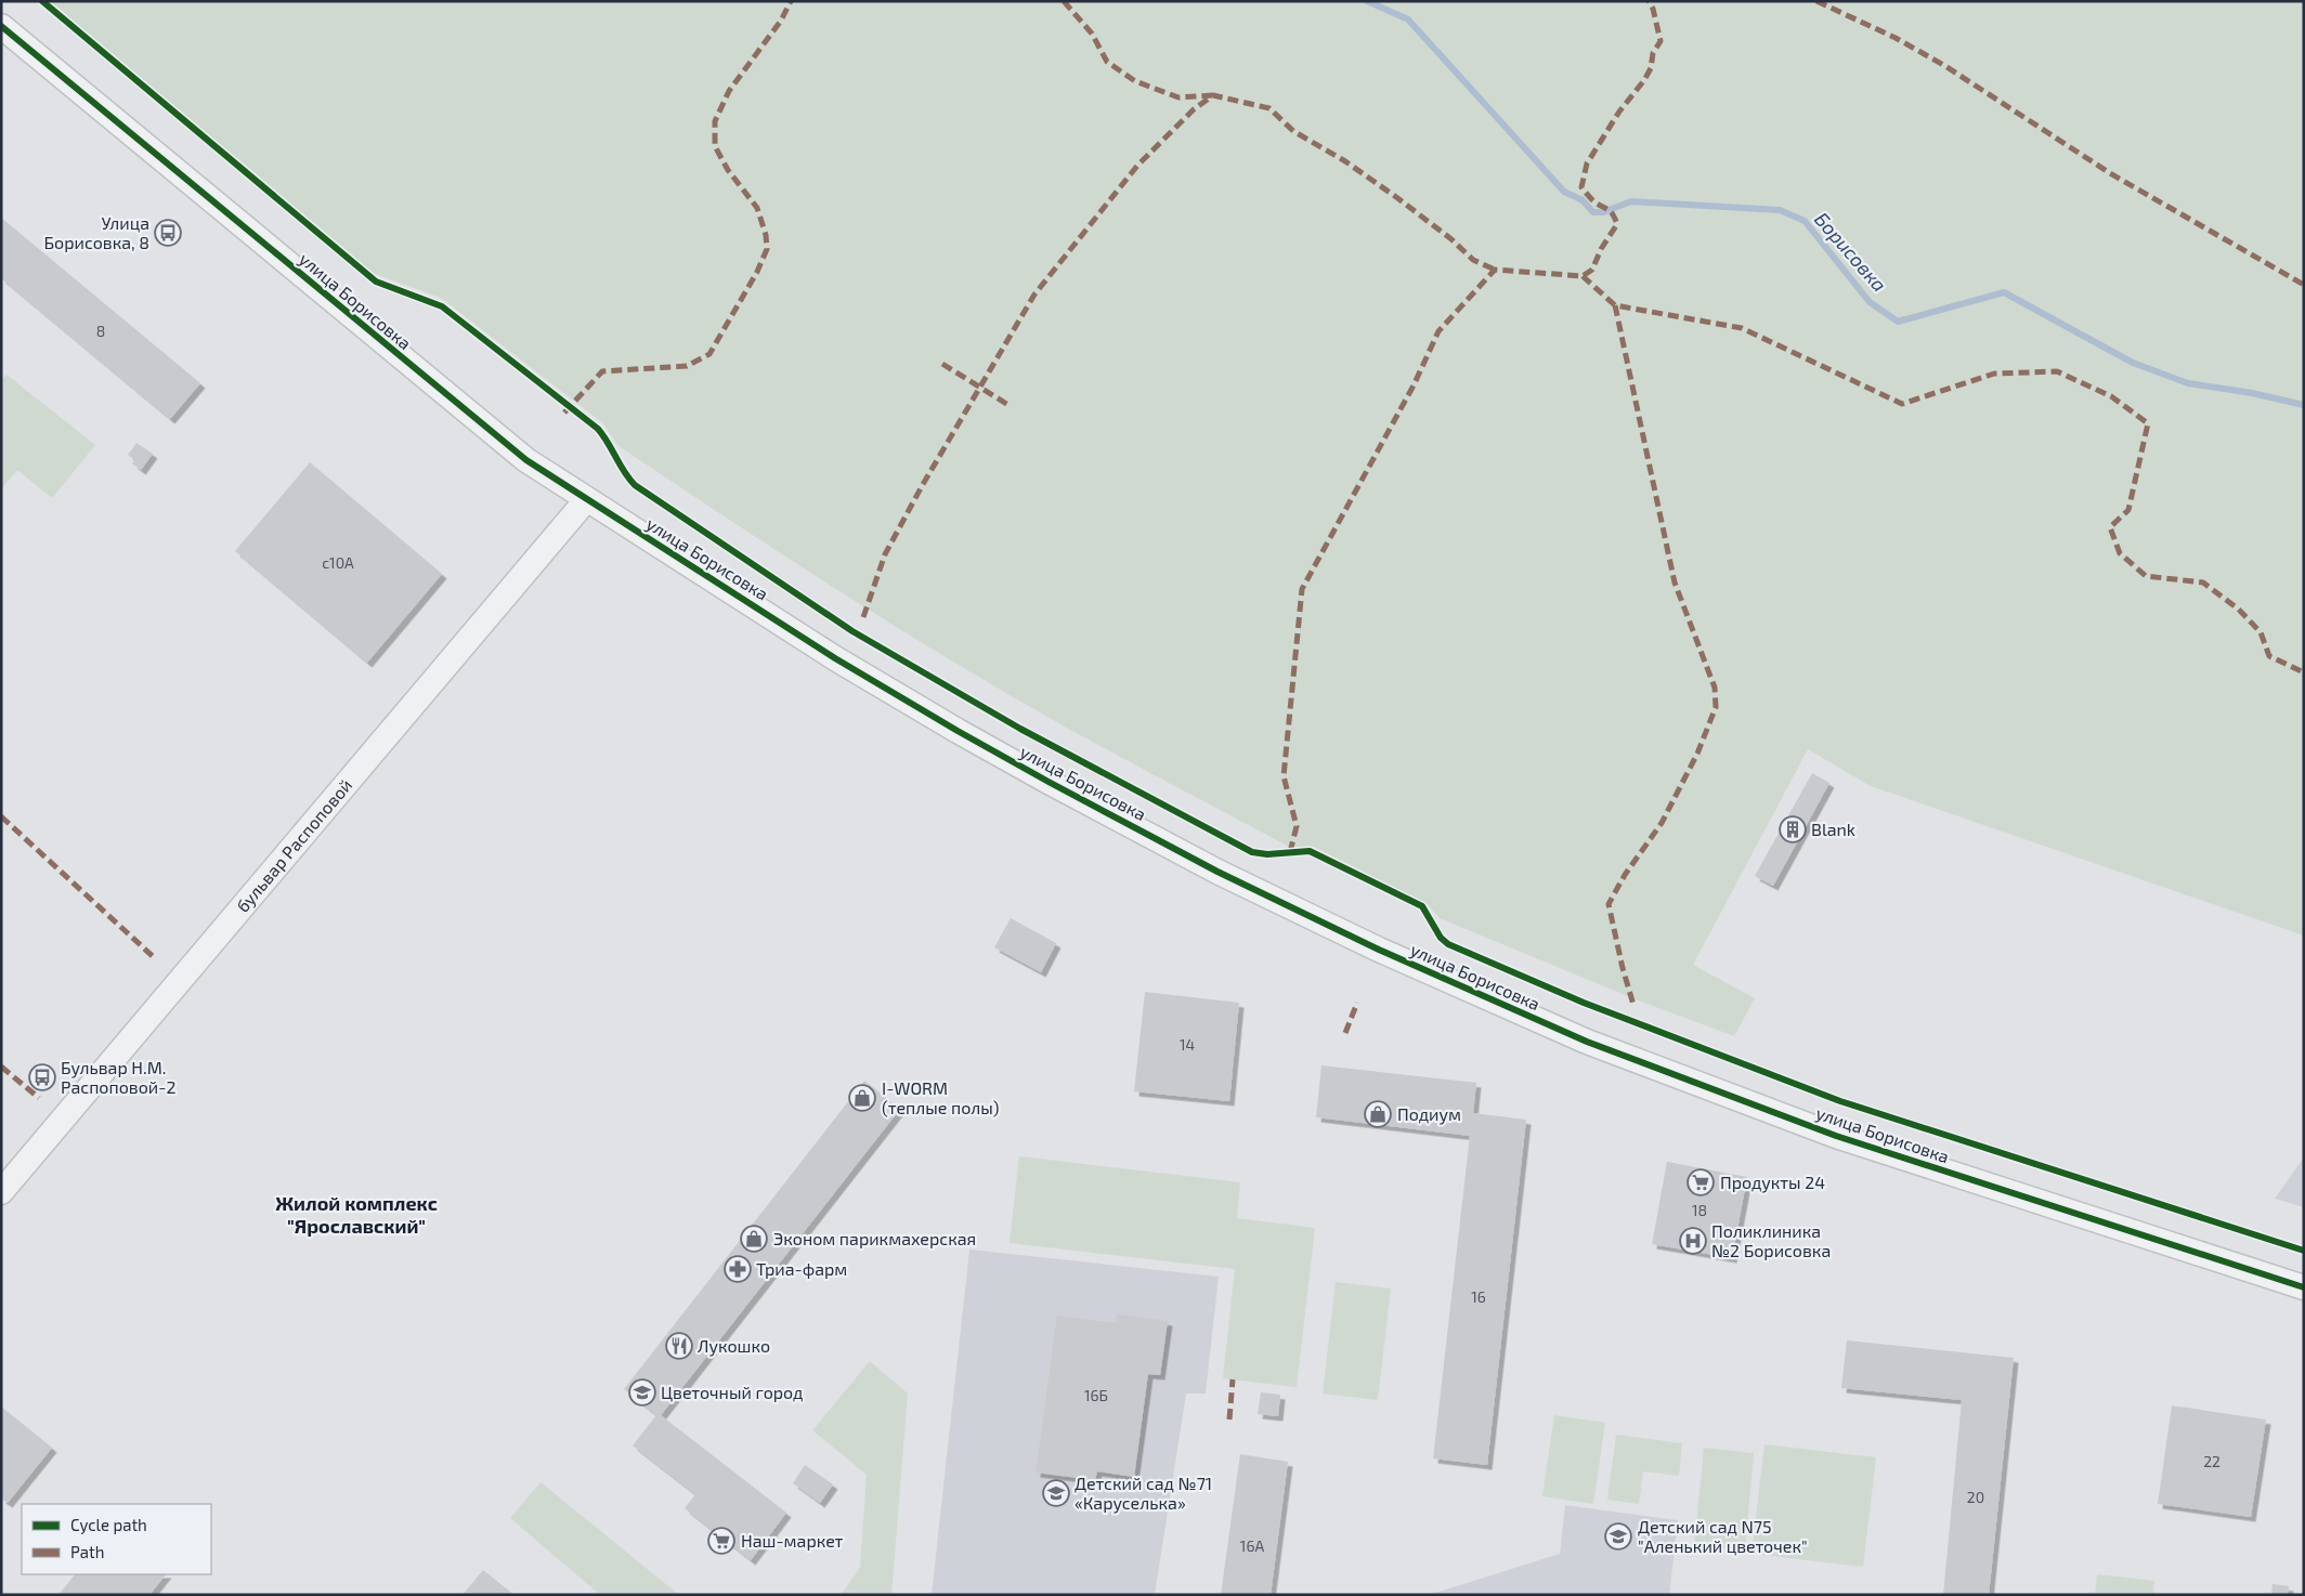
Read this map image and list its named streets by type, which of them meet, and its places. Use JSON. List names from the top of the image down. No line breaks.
{"streets":{"street":["улица Борисовка","бульвар Распоповой"]},"crossings":[["улица Борисовка","бульвар Распоповой"]],"districts":["Жилой комплекс \"Ярославский\""],"water":["Борисовка"],"places":{"bus stop":["Улица Борисовка, 8","Бульвар Н.М. Распоповой-2"],"building":["Blank"],"shop":["I-WORM (теплые полы)","Подиум","Эконом парикмахерская"],"supermarket":["Продукты 24","Наш-маркет"],"hospital":["Поликлиника №2 Борисовка"],"pharmacy":["Триа-фарм"],"restaurant":["Лукошко"],"school or university":["Цветочный город","Детский сад №71 «Каруселька»","Детский сад N75 \"Аленький цветочек\""]},"house_numbers":["8","с10А","14","18","16","16Б","22","20","16А"],"legend":["Cycle path","Path"]}
